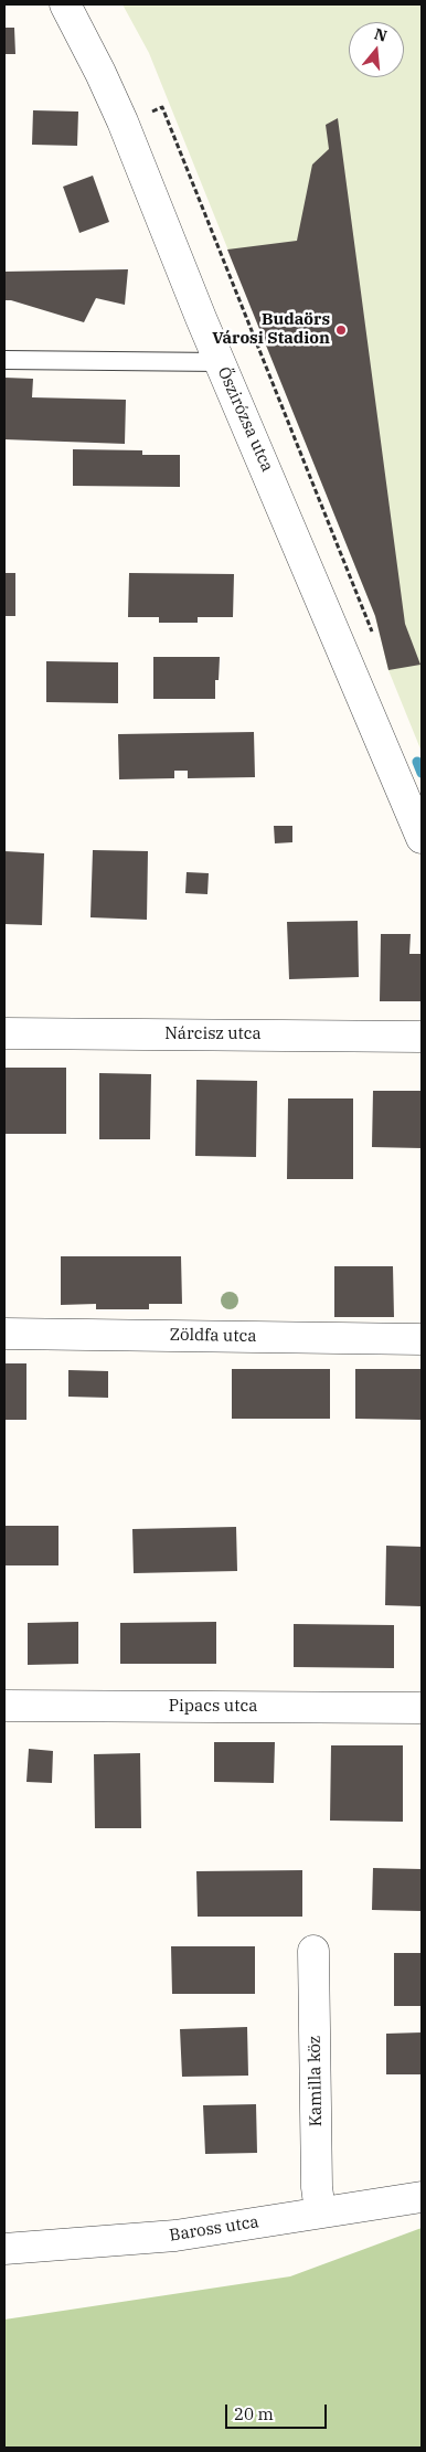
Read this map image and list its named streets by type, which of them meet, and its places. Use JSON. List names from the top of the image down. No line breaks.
{"streets":{"street":["Őszirózsa utca","Nárcisz utca","Zöldfa utca","Pipacs utca","Kamilla köz","Baross utca"]},"crossings":[["Kamilla köz","Baross utca"]],"places":["Budaörs Városi Stadion"],"scale_bar":"20 m","north":"top"}
